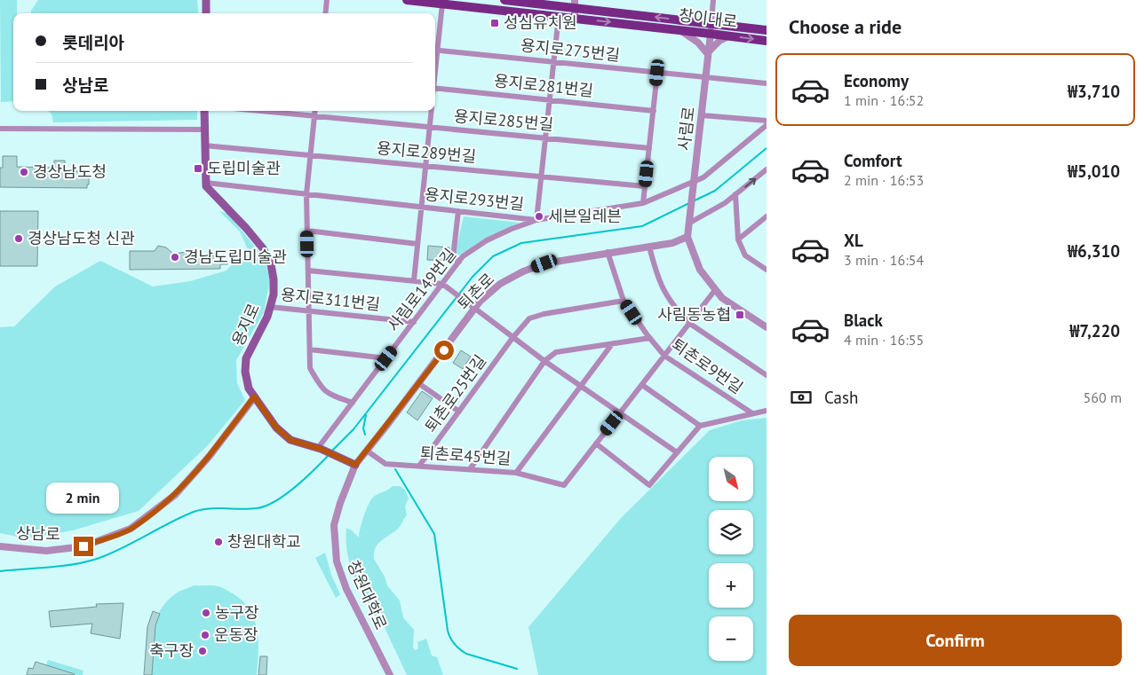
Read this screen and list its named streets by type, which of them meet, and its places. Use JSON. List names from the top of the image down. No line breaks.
{"streets":{"main road":["창이대로","용지로"],"street":["용지로275번길","용지로281번길","용지로285번길","사림로","용지로289번길","용지로293번길","사림로149번길","퇴촌로","용지로311번길","퇴촌로9번길","퇴촌로25번길","퇴촌로45번길","상남로","창원대학로"]},"crossings":[["창이대로","사림로"],["창이대로","용지로293번길"],["용지로275번길","사림로"],["용지로275번길","용지로293번길"],["용지로281번길","용지로293번길"],["용지로285번길","용지로293번길"],["사림로","사림로149번길"],["용지로289번길","용지로293번길"],["용지로293번길","사림로149번길"],["용지로293번길","용지로"],["사림로149번길","용지로311번길"],["사림로149번길","용지로"],["퇴촌로","퇴촌로9번길"],["퇴촌로","퇴촌로45번길"],["퇴촌로","창원대학로"],["용지로311번길","용지로"],["용지로","상남로"],["용지로","창원대학로"],["퇴촌로25번길","퇴촌로45번길"],["퇴촌로45번길","창원대학로"]],"places":{"transit":["성심유치원","도립미술관","사림동농협"],"other":["경상남도청","세븐일레븐","경상남도청 신관","경남도립미술관","창원대학교","농구장","운동장","축구장"]},"north":"bottom right","page":{"heading":"Choose a ride","banner":["롯데리아","상남로"],"list":[{"name":"Economy","note":"1 min · 16:52","value":"₩3,710"},{"name":"Comfort","note":"2 min · 16:53","value":"₩5,010"},{"name":"XL","note":"3 min · 16:54","value":"₩6,310"},{"name":"Black","note":"4 min · 16:55","value":"₩7,220"}],"pay":["Cash","560 m"],"map_buttons":["+","−"],"bubble":"2 min","buttons":"Confirm"}}
